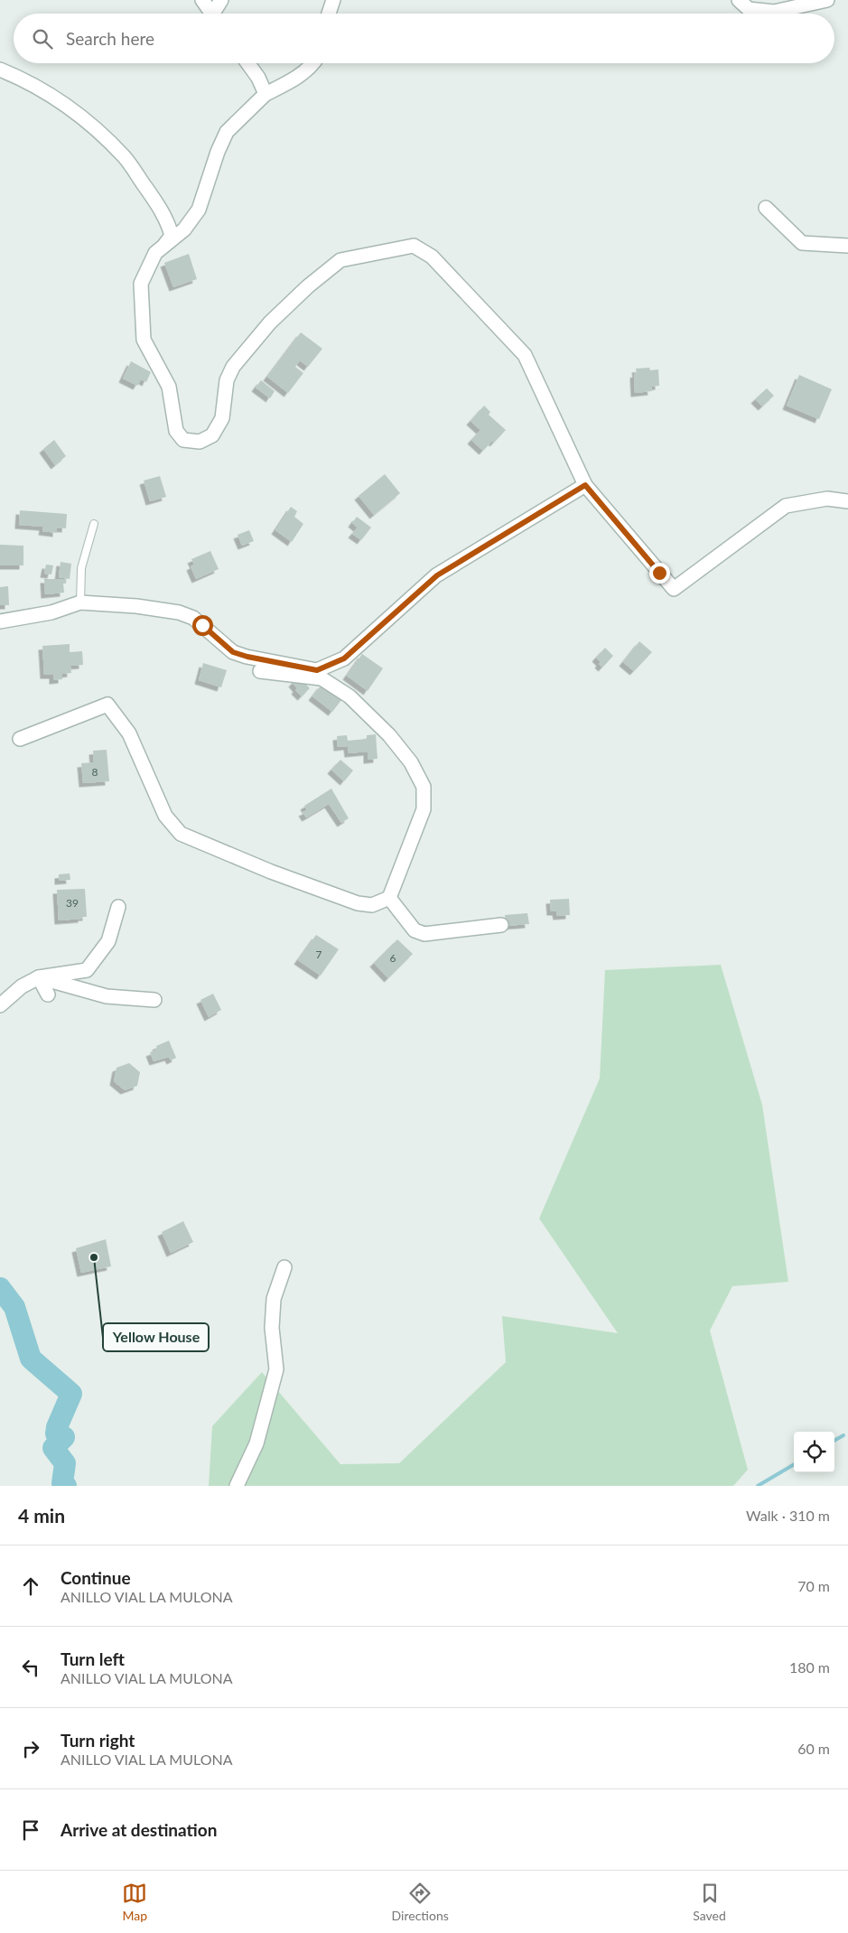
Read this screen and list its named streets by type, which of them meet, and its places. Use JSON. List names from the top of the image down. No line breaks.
{"places":["Yellow House"],"house_numbers":["8","39","7","6"],"page":{"search":"Search here","heading":["4 min","Walk · 310 m"],"list":[["Continue","ANILLO VIAL LA MULONA","70 m"],["Turn left","ANILLO VIAL LA MULONA","180 m"],["Turn right","ANILLO VIAL LA MULONA","60 m"],"Arrive at destination"],"nav":["Map","Directions","Saved"]}}
